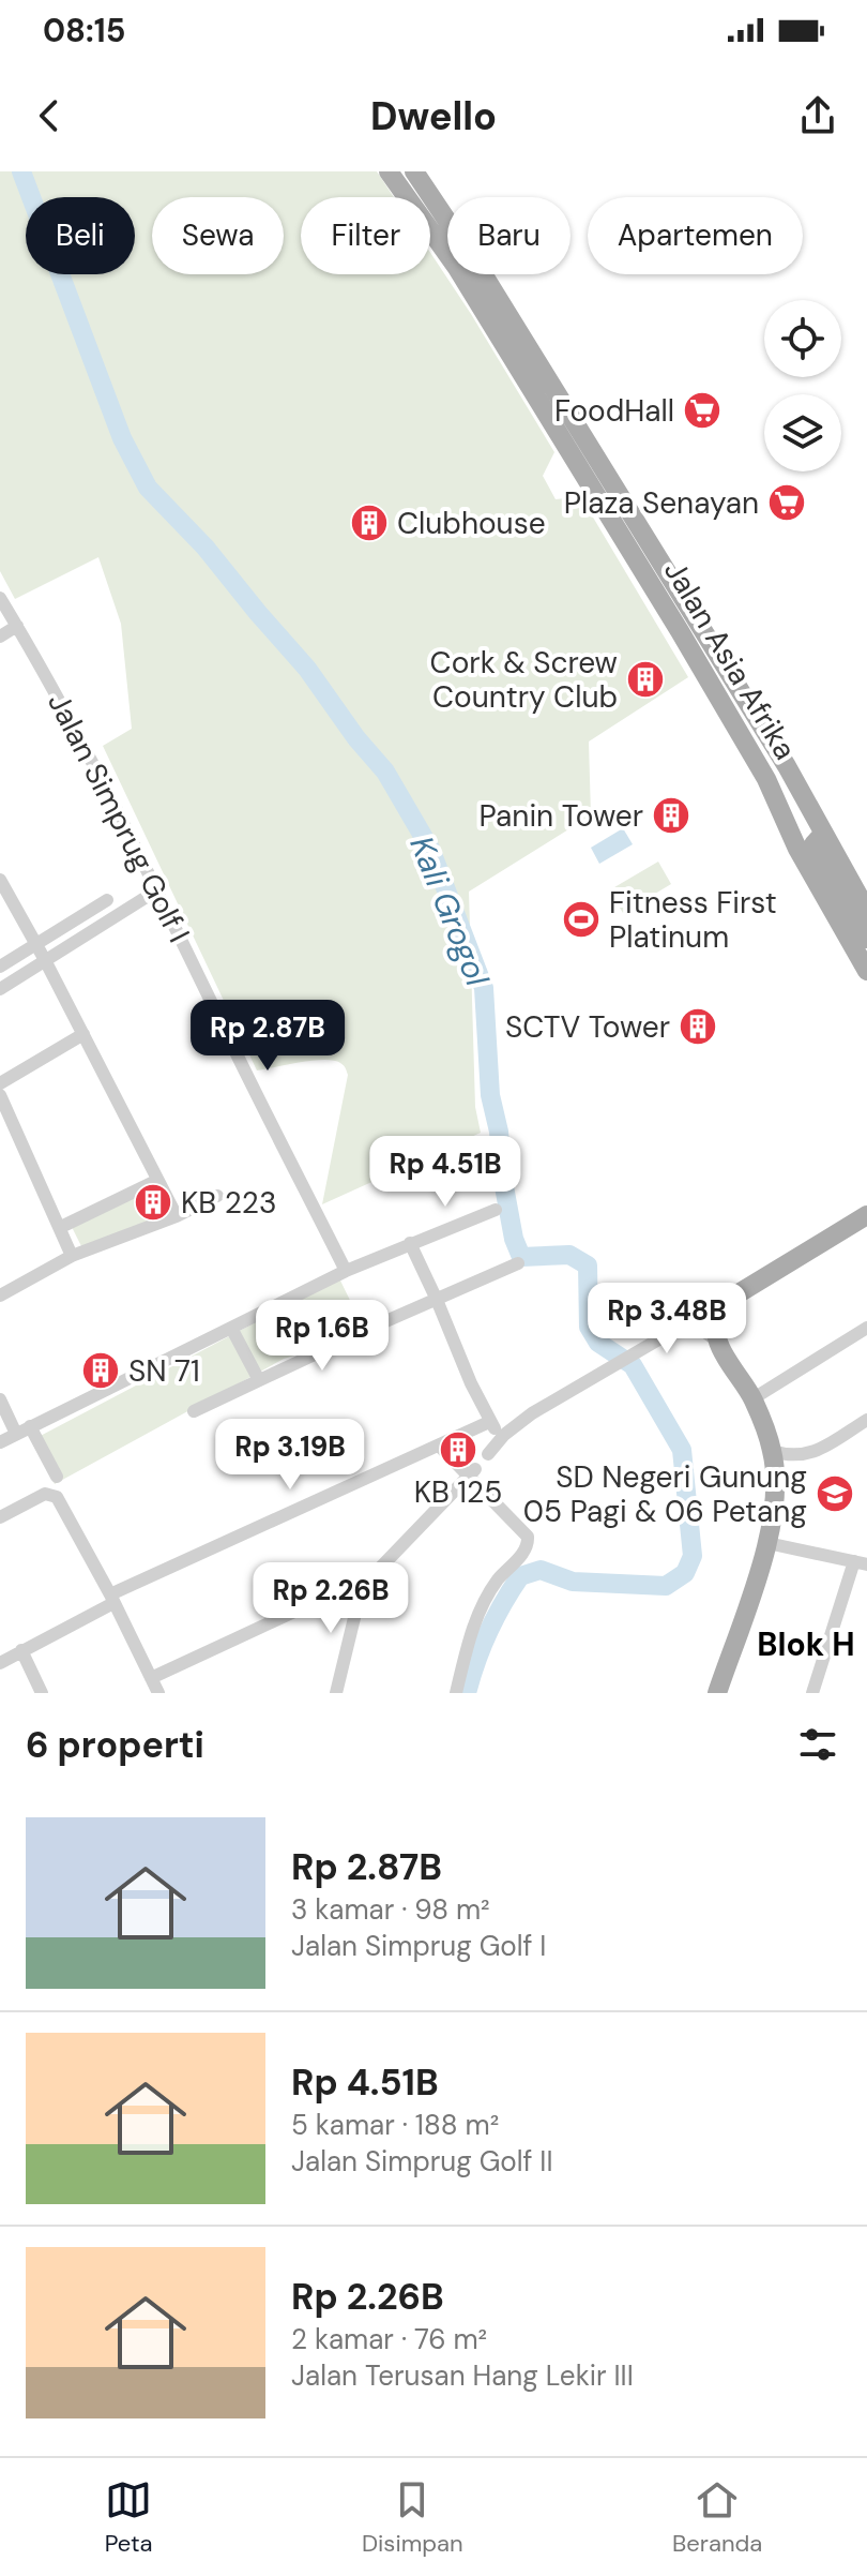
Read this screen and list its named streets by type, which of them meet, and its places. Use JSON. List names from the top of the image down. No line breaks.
{"streets":{"main road":["Jalan Asia Afrika"],"street":["Jalan Simprug Golf I"]},"districts":["Blok H"],"water":["Kali Grogol"],"places":{"supermarket":["FoodHall","Plaza Senayan"],"building":["Clubhouse","Cork & Screw Country Club","Panin Tower","SCTV Tower","KB 223","SN 71","KB 125"],"sports":["Fitness First Platinum"],"school or university":["SD Negeri Gunung 05 Pagi & 06 Petang"]},"page":{"status":"08:15","header":"Dwello","chip":["Beli","Sewa","Filter","Baru","Apartemen"],"price":["Rp 2.87B","Rp 4.51B","Rp 3.48B","Rp 1.6B","Rp 3.19B","Rp 2.26B"],"heading":"6 properti","list":[{"name":"Rp 2.87B","note":"3 kamar · 98 m² · Jalan Simprug Golf I"},{"name":"Rp 4.51B","note":"5 kamar · 188 m² · Jalan Simprug Golf II"},{"name":"Rp 2.26B","note":"2 kamar · 76 m² · Jalan Terusan Hang Lekir III"}],"tabs":["Peta","Disimpan","Beranda"]}}
